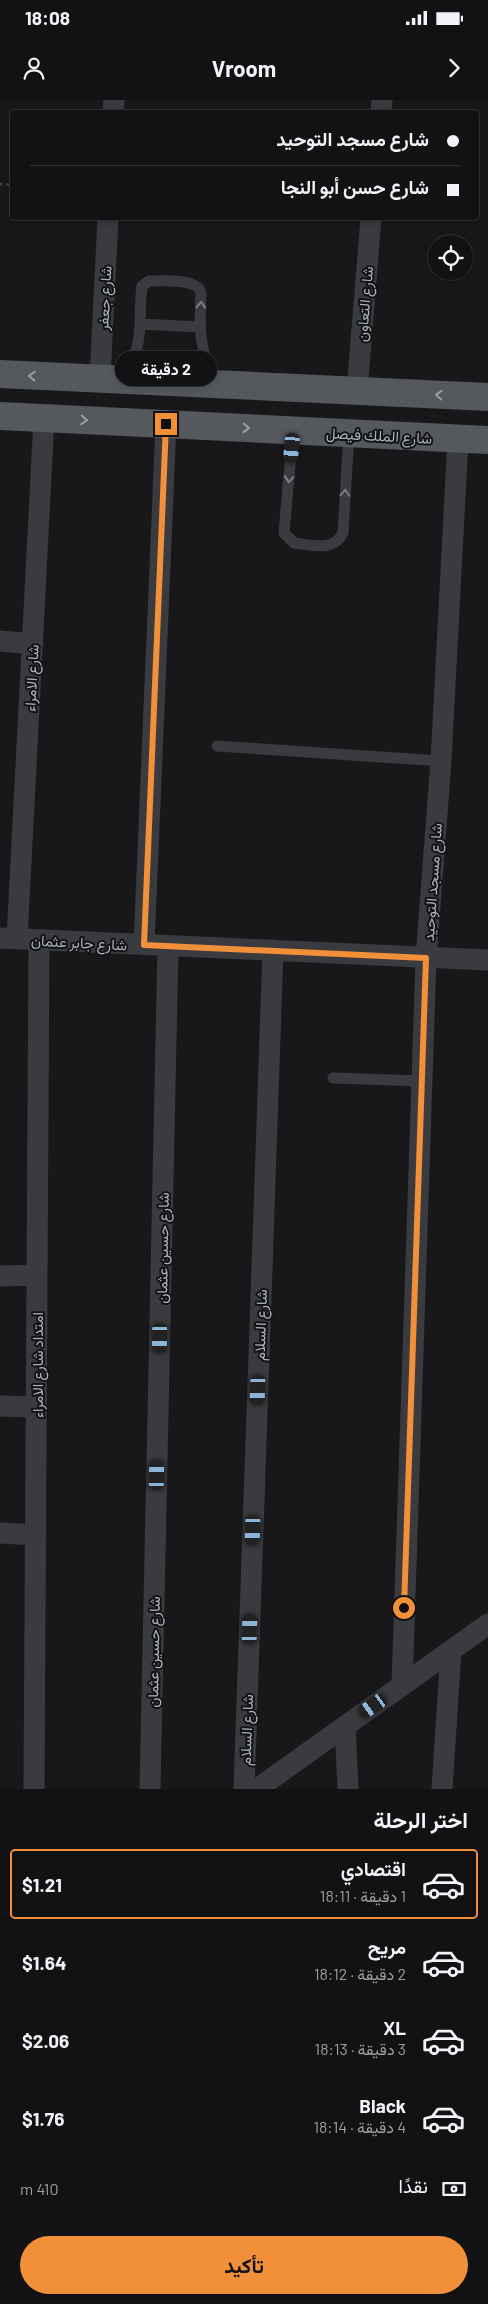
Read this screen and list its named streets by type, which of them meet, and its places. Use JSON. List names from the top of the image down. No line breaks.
{"streets":{"main road":["شارع الملك فيصل"],"street":["شارع جعفر","شارع التعاون","شارع الامراء","شارع مسجد التوحيد","شارع جابر عثمان","شارع حسين عثمان","شارع السلام","امتداد شارع الامراء"]},"crossings":[["شارع الملك فيصل","شارع الامراء"],["شارع الملك فيصل","شارع مسجد التوحيد"],["شارع الامراء","شارع جابر عثمان"],["شارع مسجد التوحيد","شارع جابر عثمان"],["شارع جابر عثمان","شارع حسين عثمان"],["شارع جابر عثمان","شارع السلام"],["شارع جابر عثمان","امتداد شارع الامراء"]],"page":{"status":"18:08","header":"Vroom","banner":["شارع مسجد التوحيد","شارع حسن أبو النجا"],"bubble":"2 دقيقة","heading":"اختر الرحلة","list":[{"name":"اقتصادي","note":"1 دقيقة · 18:11","value":"$1.21"},{"name":"مريح","note":"2 دقيقة · 18:12","value":"$1.64"},{"name":"XL","note":"3 دقيقة · 18:13","value":"$2.06"},{"name":"Black","note":"4 دقيقة · 18:14","value":"$1.76"}],"pay":["نقدًا","410 m"],"buttons":"تأكيد"}}
